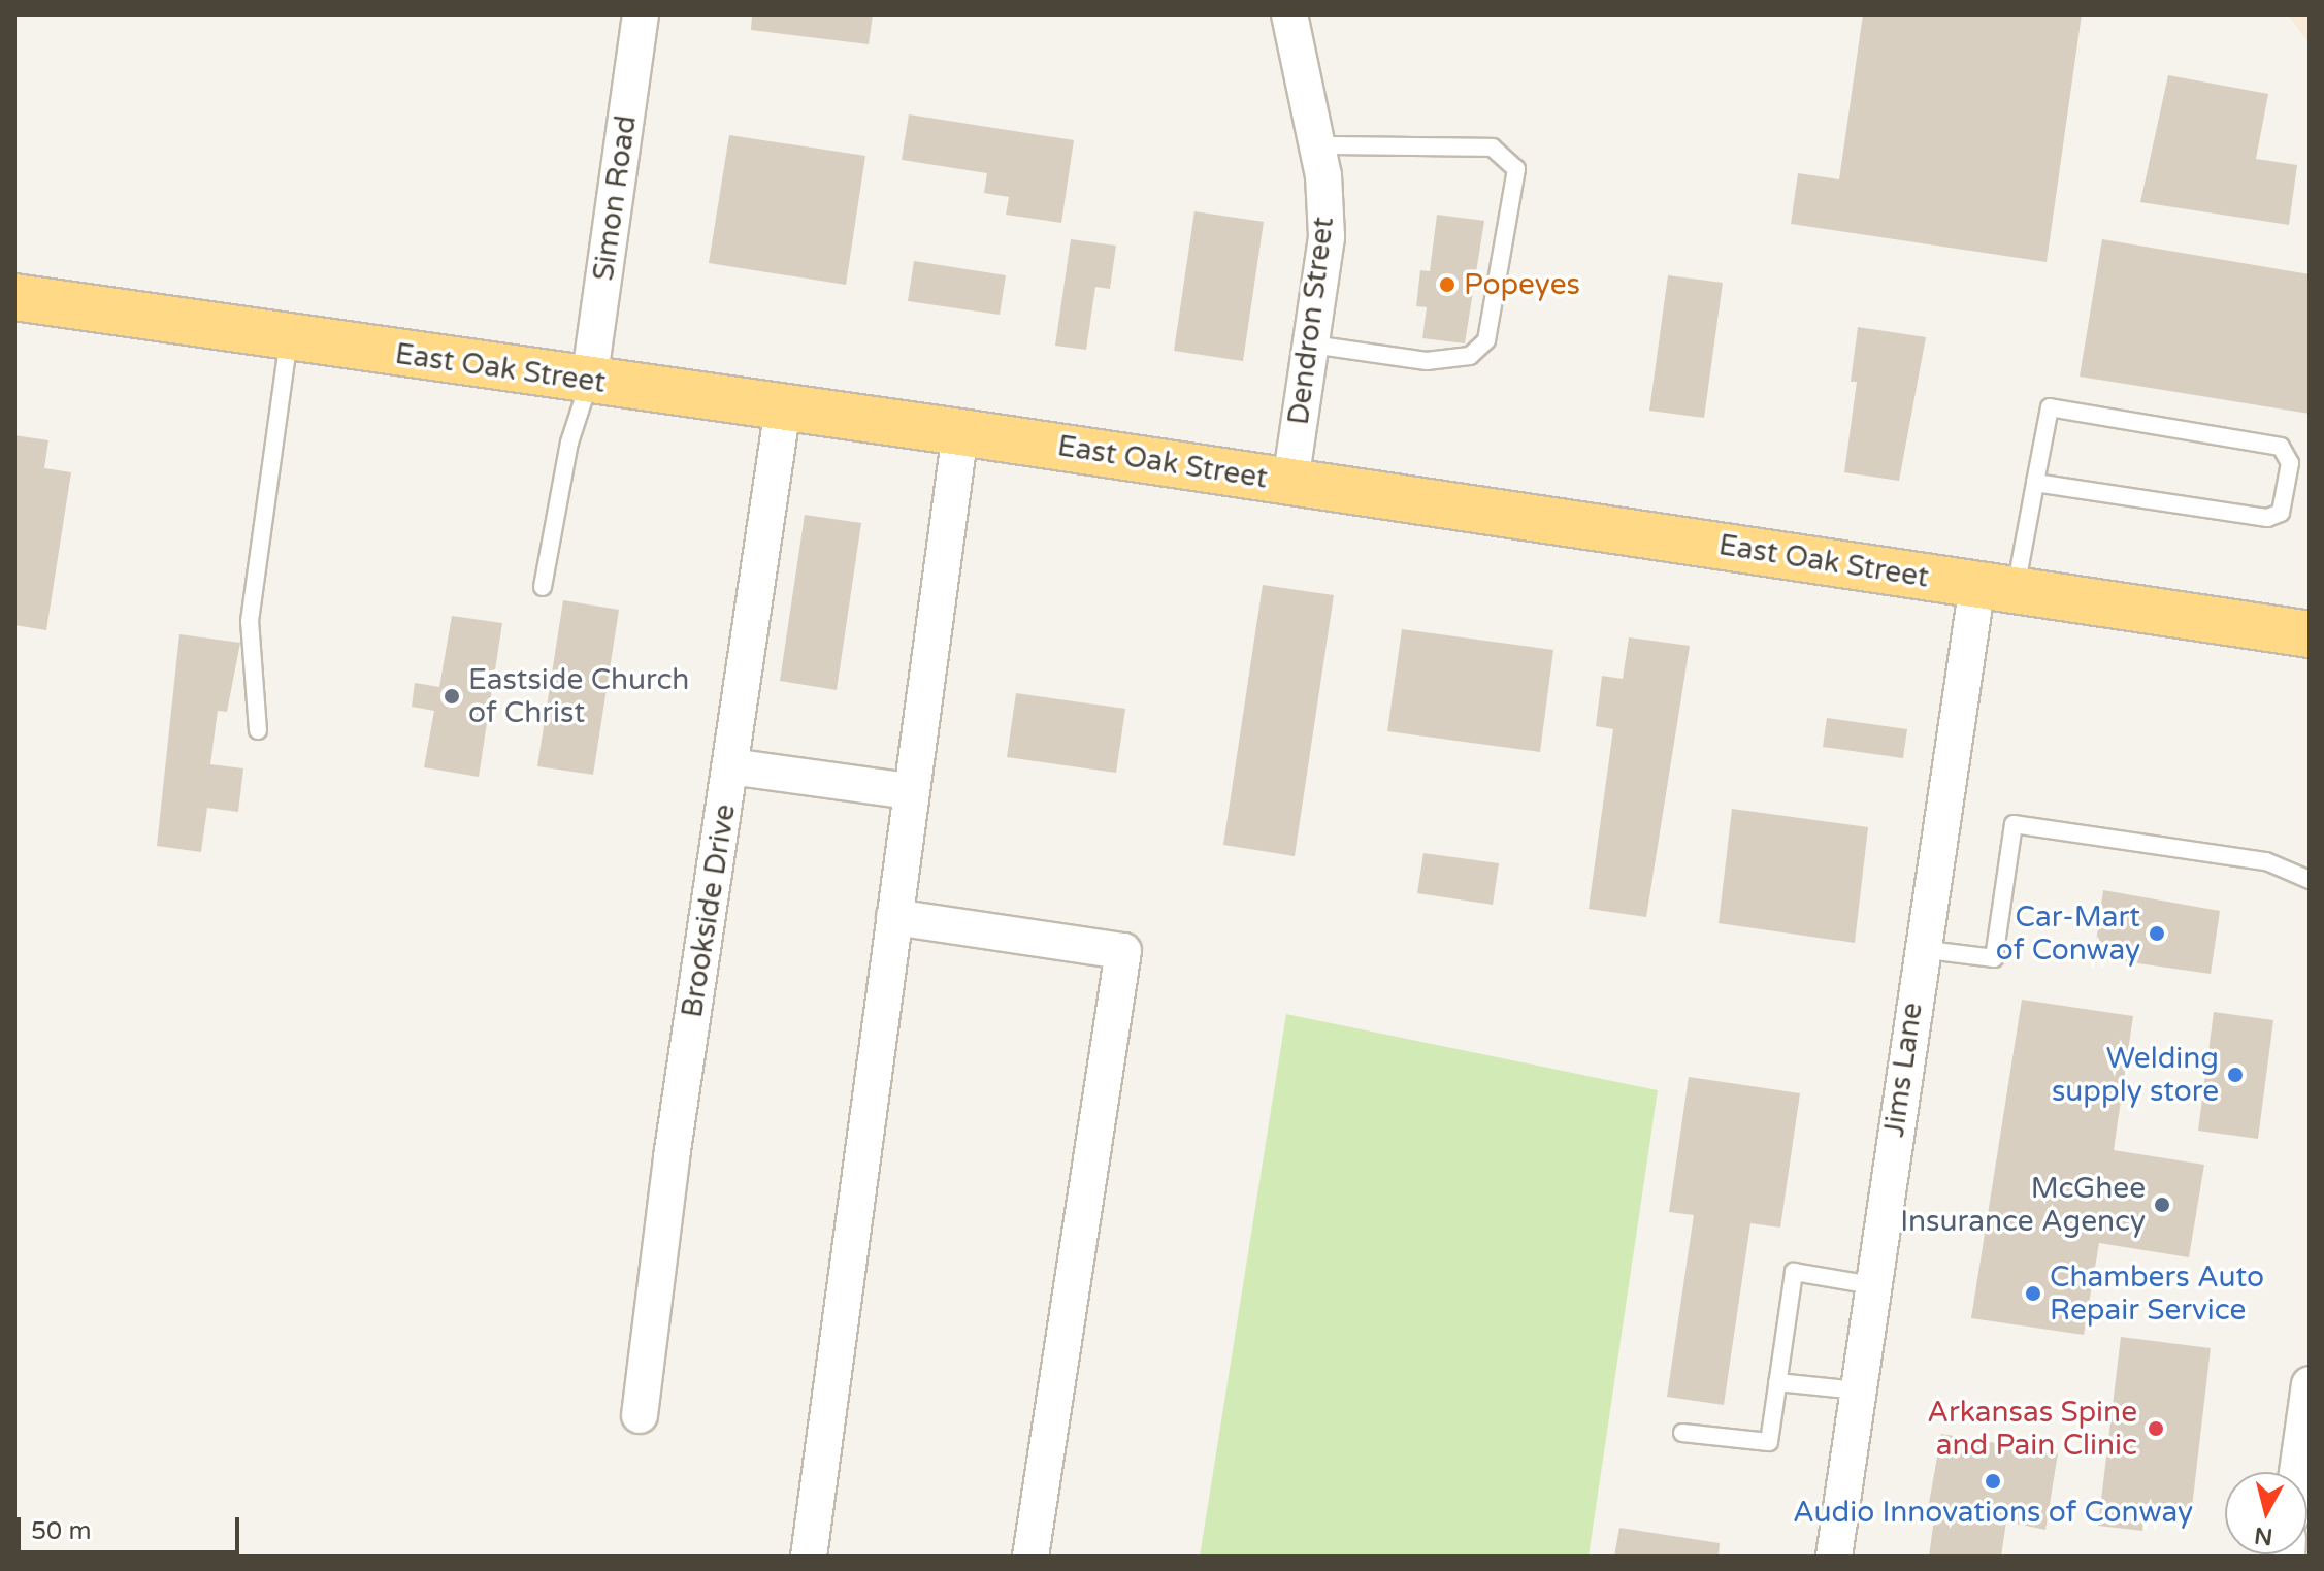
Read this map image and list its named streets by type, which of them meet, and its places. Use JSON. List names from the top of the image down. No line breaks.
{"streets":{"highway":["East Oak Street"],"street":["Simon Road","Dendron Street","Brookside Drive","Jims Lane"]},"crossings":[["Simon Road","East Oak Street"],["Dendron Street","East Oak Street"],["East Oak Street","Brookside Drive"],["East Oak Street","Jims Lane"]],"places":["Popeyes","Eastside Church of Christ","Car-Mart of Conway","Welding supply store","McGhee Insurance Agency","Chambers Auto Repair Service","Arkansas Spine and Pain Clinic","Audio Innovations of Conway"],"scale_bar":"50 m","north":"bottom"}
